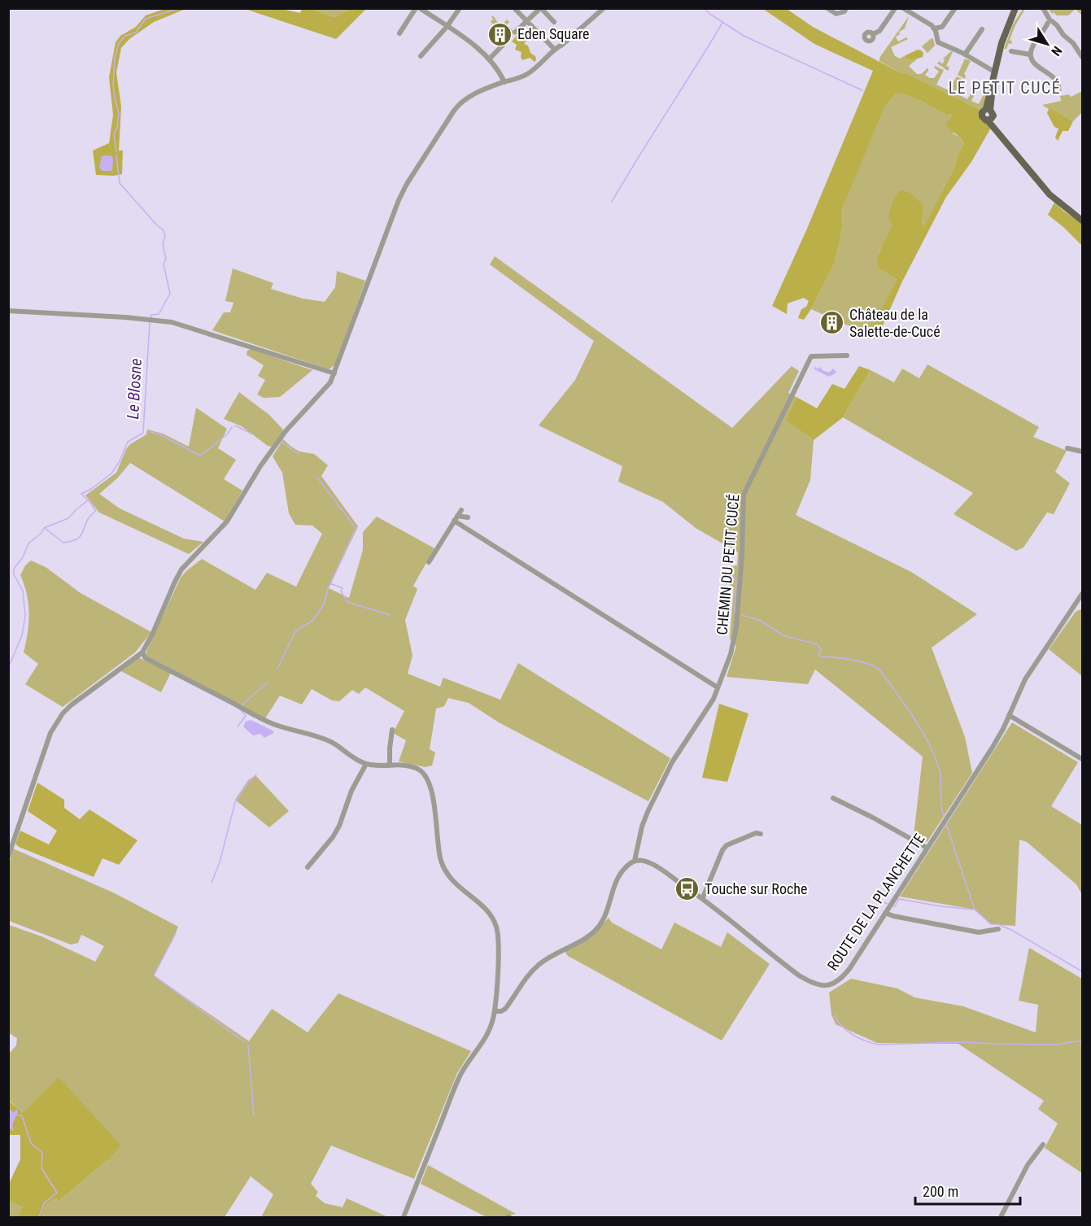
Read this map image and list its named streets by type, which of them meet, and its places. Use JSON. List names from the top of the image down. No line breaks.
{"streets":{"street":["CHEMIN DU PETIT CUCÉ","ROUTE DE LA PLANCHETTE"]},"crossings":[["CHEMIN DU PETIT CUCÉ","ROUTE DE LA PLANCHETTE"]],"districts":["LE PETIT CUCÉ"],"water":["Le Blosne"],"places":{"building":["Eden Square","Château de la Salette-de-Cucé"],"bus stop":["Touche sur Roche"]},"scale_bar":"200 m","north":"bottom right"}
